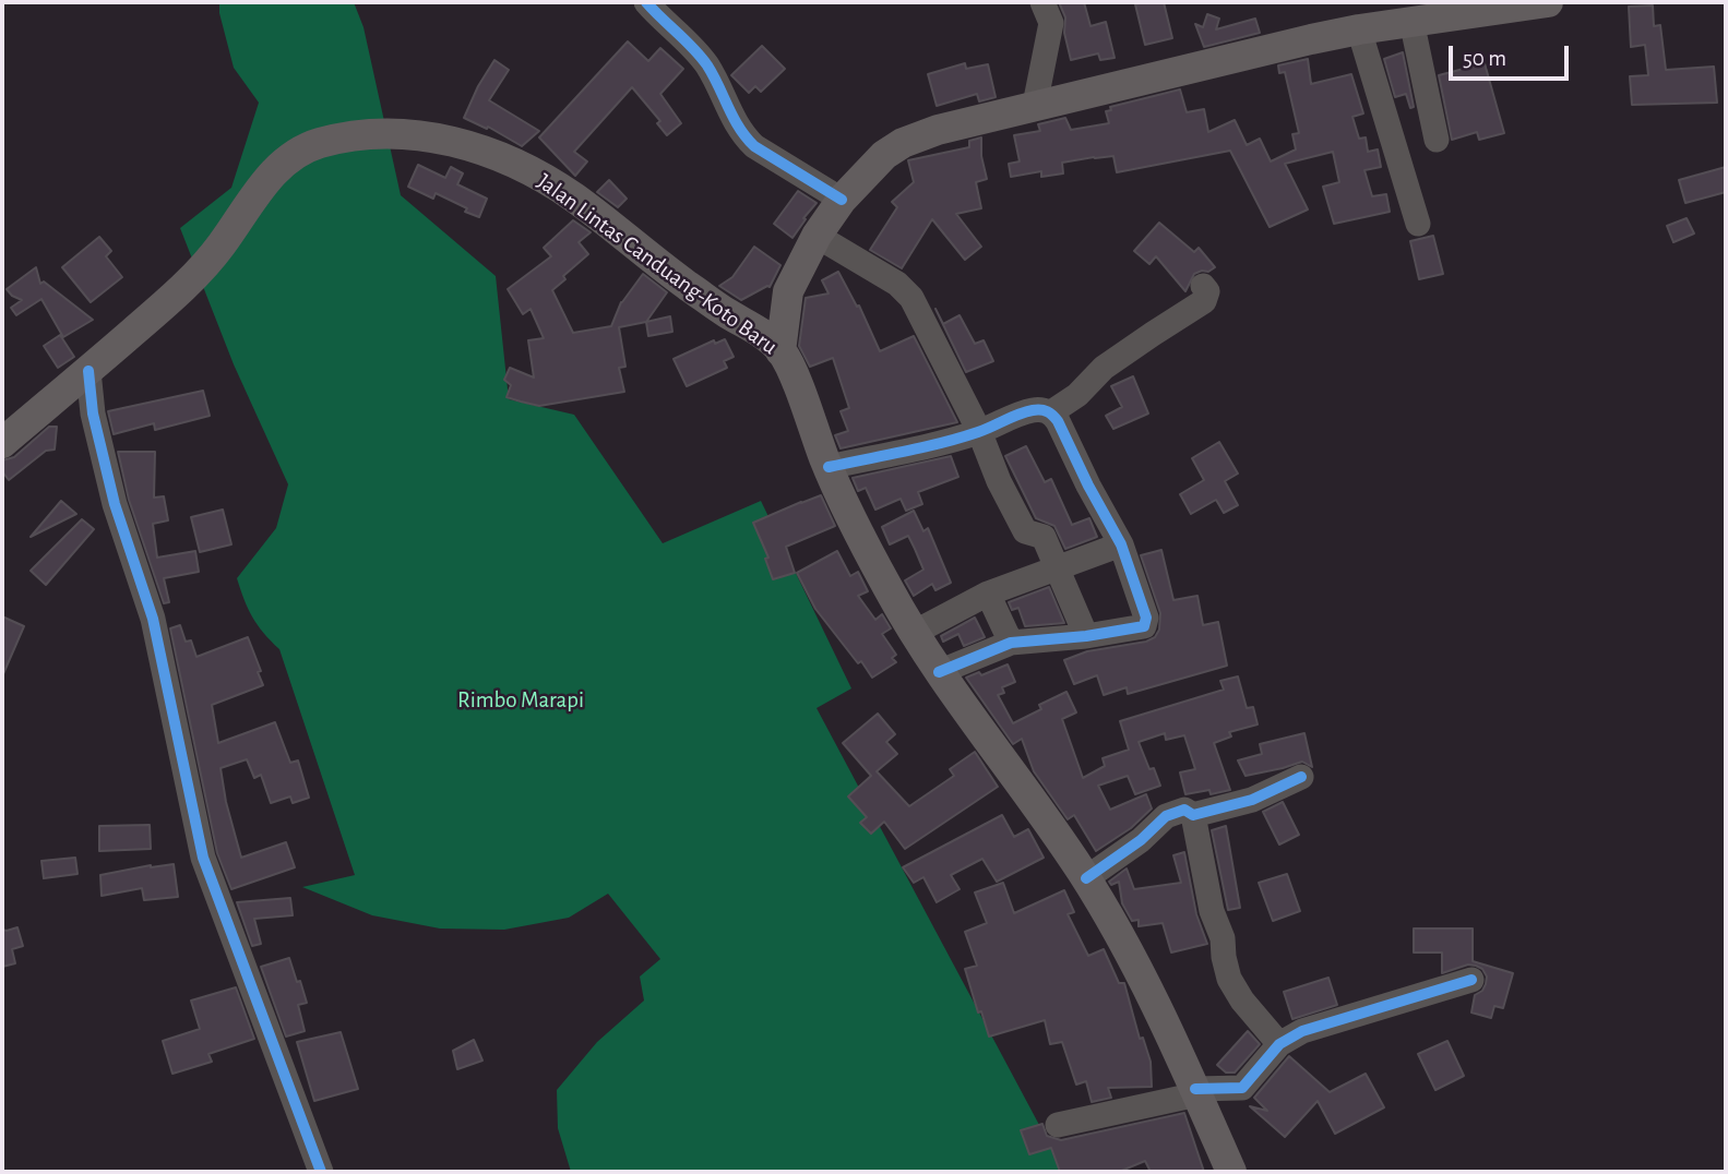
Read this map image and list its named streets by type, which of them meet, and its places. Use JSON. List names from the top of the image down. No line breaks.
{"streets":{"main road":["Jalan Lintas Canduang-Koto Baru"]},"parks":["Rimbo Marapi"],"scale_bar":"50 m"}
